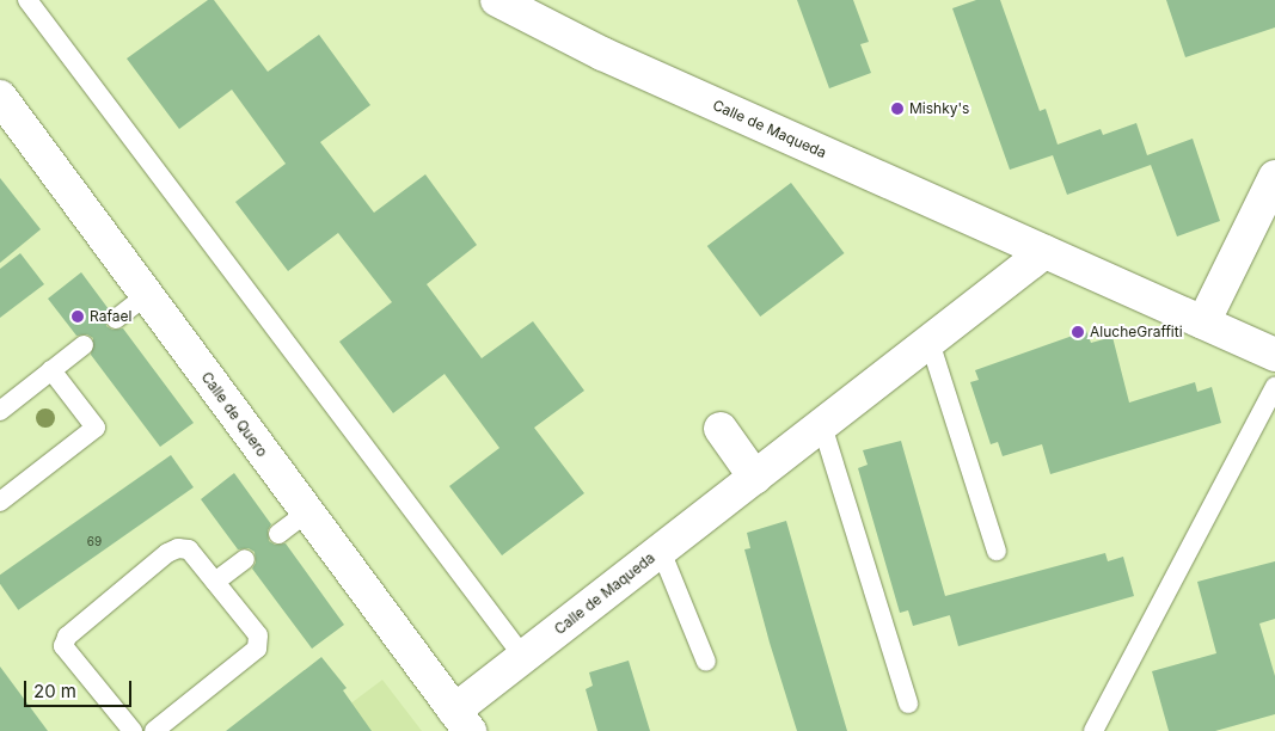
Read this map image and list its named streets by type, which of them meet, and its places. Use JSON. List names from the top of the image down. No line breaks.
{"streets":{"street":["Calle de Maqueda","Calle de Quero"]},"crossings":[["Calle de Maqueda","Calle de Quero"]],"places":["Mishky's","Rafael","AlucheGraffiti"],"house_numbers":["69"],"scale_bar":"20 m"}
